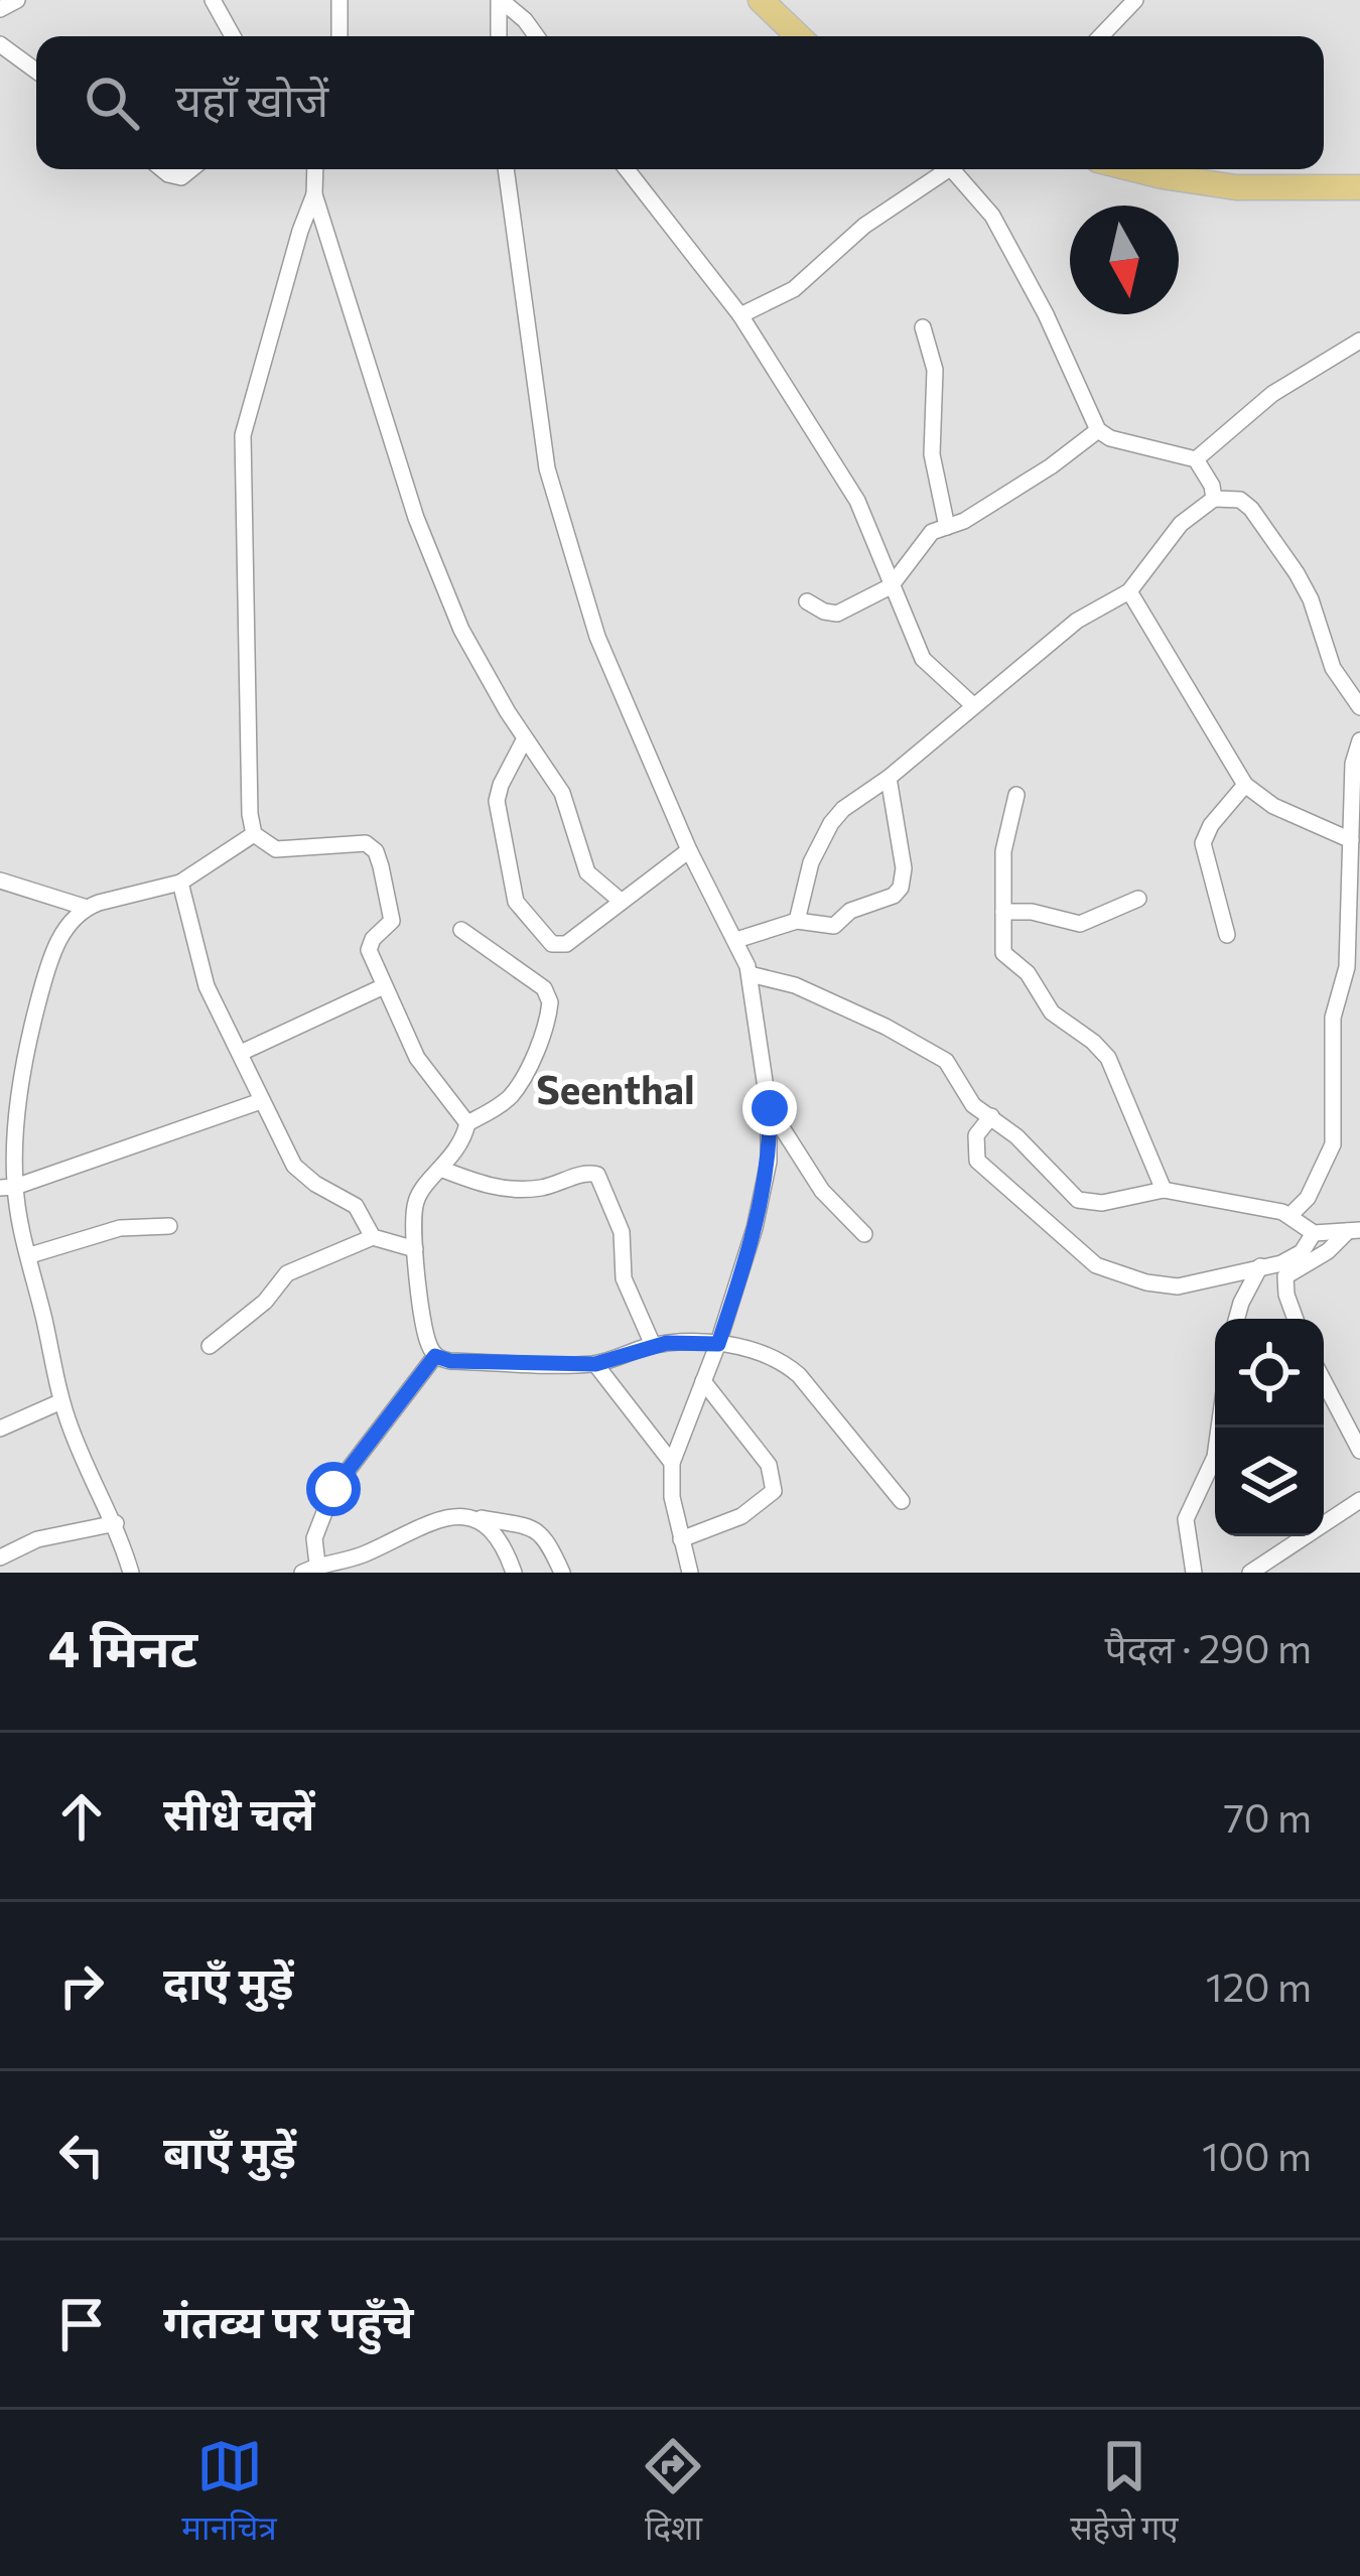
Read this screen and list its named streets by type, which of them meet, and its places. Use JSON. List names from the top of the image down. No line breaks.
{"districts":["Seenthal"],"north":"bottom","page":{"search":"यहाँ खोजें","heading":["4 मिनट","पैदल · 290 m"],"list":[["सीधे चलें","70 m"],["दाएँ मुड़ें","120 m"],["बाएँ मुड़ें","100 m"],"गंतव्य पर पहुँचे"],"nav":["मानचित्र","दिशा","सहेजे गए"]}}
